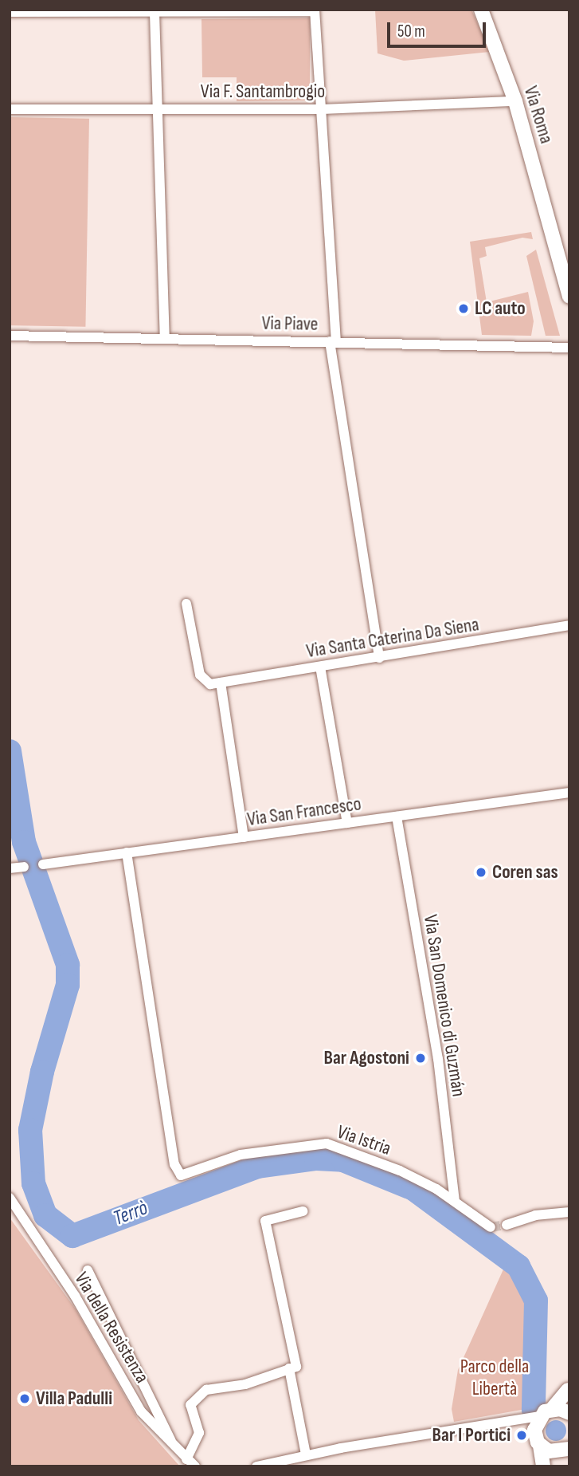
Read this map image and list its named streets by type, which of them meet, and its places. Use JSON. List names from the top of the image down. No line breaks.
{"streets":{"street":["Via F. Santambrogio","Via Roma","Via Piave","Via Santa Caterina Da Siena","Via San Francesco","Via San Domenico di Guzmán","Via Istria","Via della Resistenza"]},"crossings":[["Via F. Santambrogio","Via Roma"],["Via San Francesco","Via San Domenico di Guzmán"],["Via San Francesco","Via Istria"],["Via San Domenico di Guzmán","Via Istria"]],"water":["Terrò"],"parks":["Parco della Libertà"],"places":["LC auto","Coren sas","Bar Agostoni","Villa Padulli","Bar I Portici"],"scale_bar":"50 m"}
